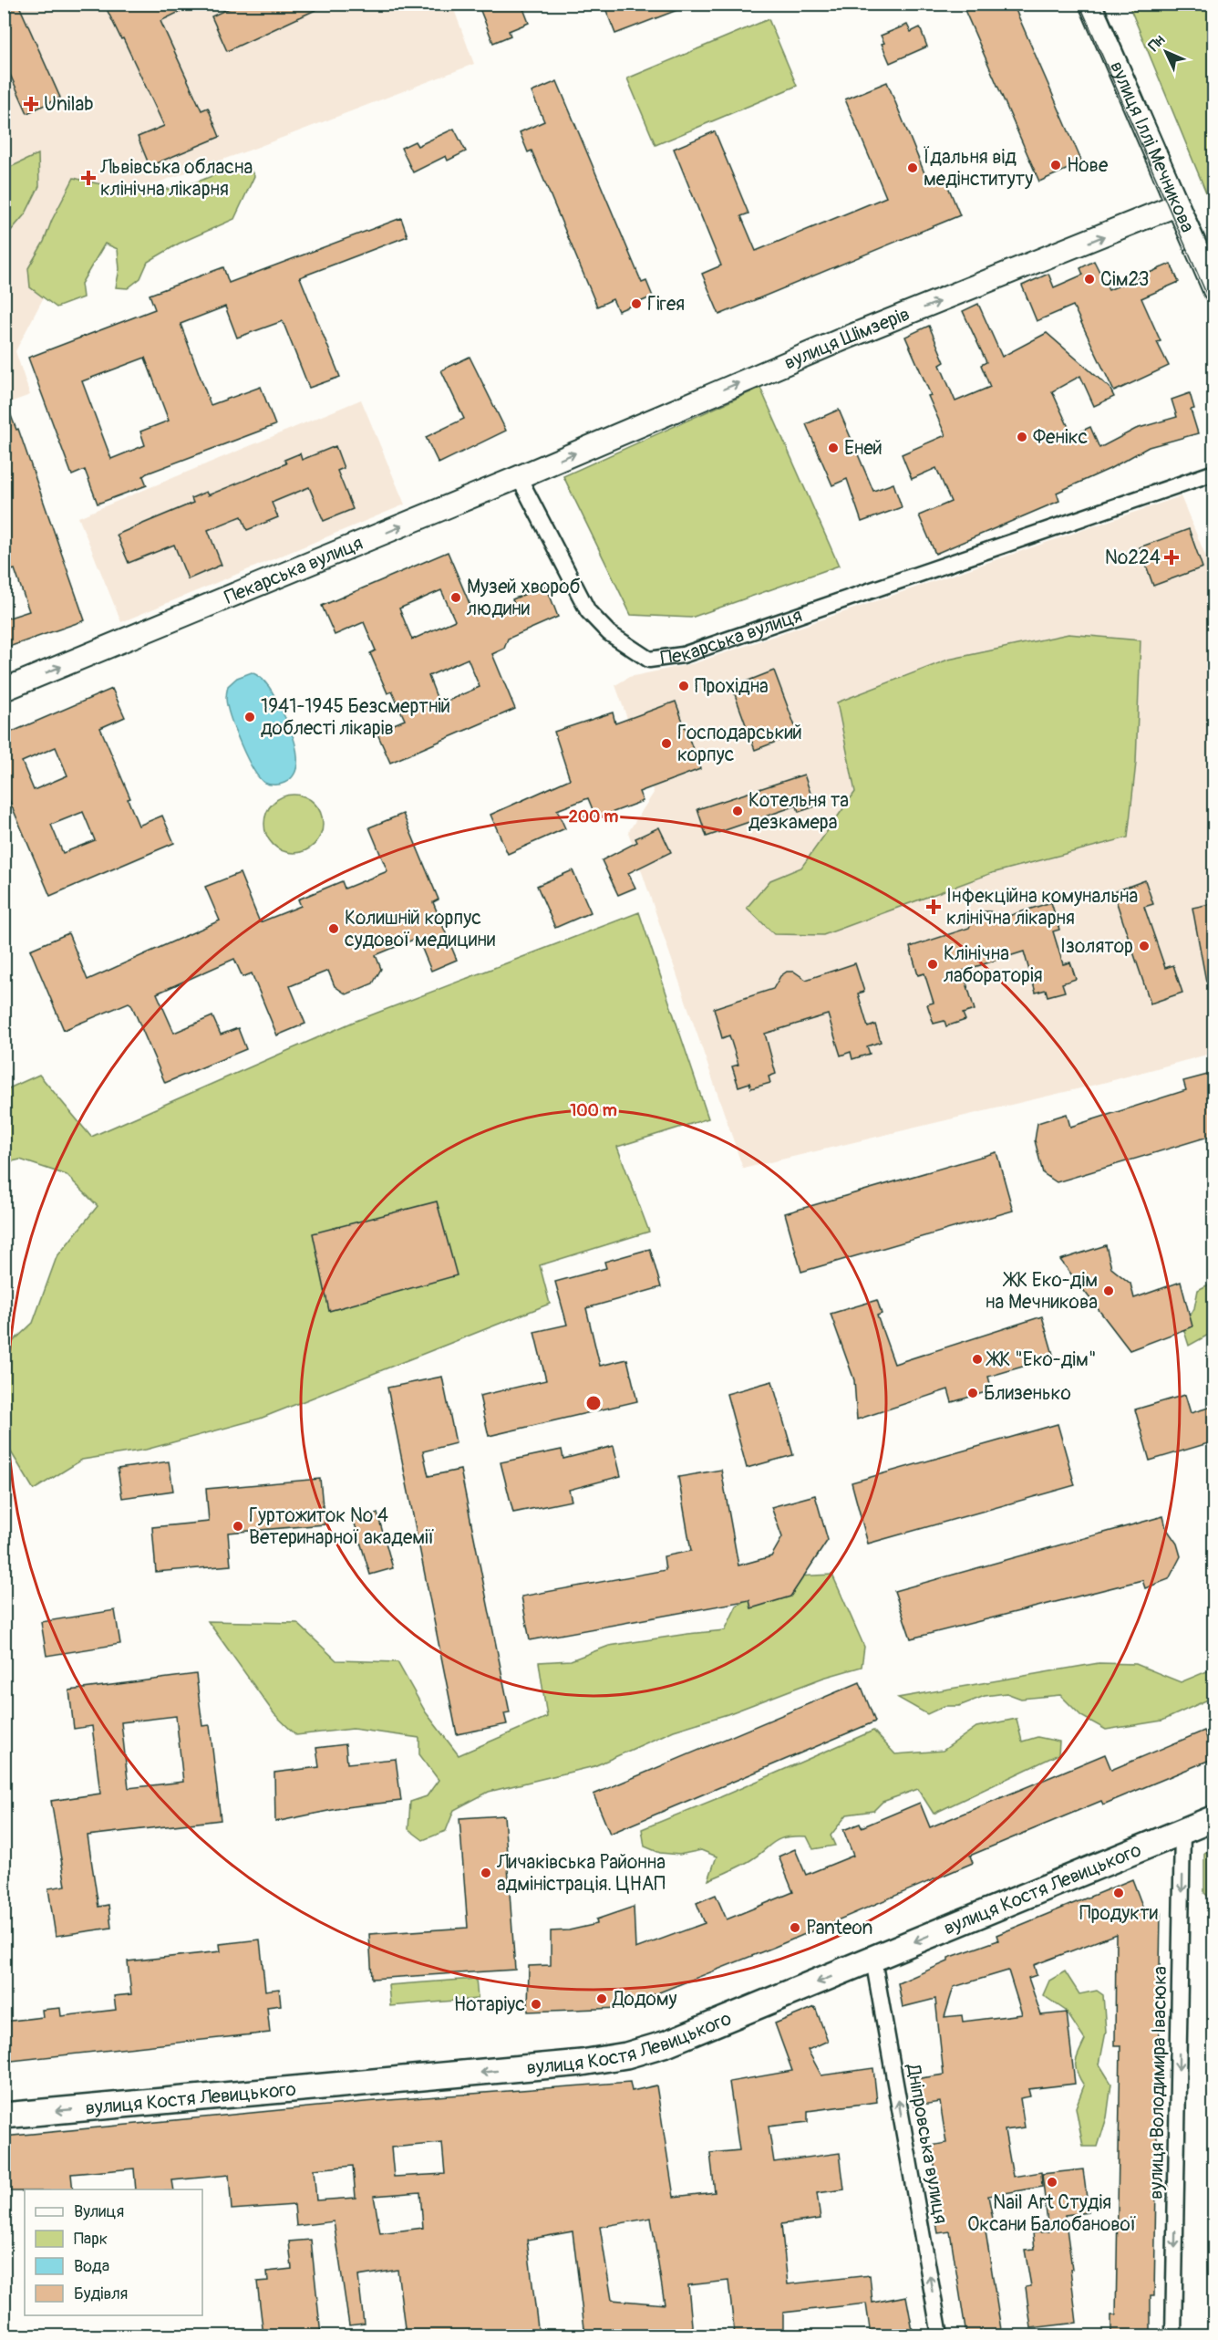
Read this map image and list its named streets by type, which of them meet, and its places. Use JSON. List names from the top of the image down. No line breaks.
{"streets":{"main road":["вулиця Костя Левицького"],"street":["вулиця Іллі Мечникова","вулиця Шімзерів","Пекарська вулиця","вулиця Володимира Івасюка","Дніпровська вулиця"]},"crossings":[["вулиця Іллі Мечникова","вулиця Шімзерів"],["вулиця Шімзерів","Пекарська вулиця"],["вулиця Костя Левицького","вулиця Володимира Івасюка"],["вулиця Костя Левицького","Дніпровська вулиця"]],"one_way":["вулиця Шімзерів","Пекарська вулиця","вулиця Костя Левицького","вулиця Володимира Івасюка","Дніпровська вулиця"],"places":{"health":["Unilab","Львівська обласна клінічна лікарня","№224","Інфекційна комунальна клінічна лікарня"],"other":["Нове","Їдальня від медінституту","Сім23","Гігея","Фенікс","Еней","Музей хвороб людини","Прохідна","1941-1945 Безсмертній доблесті лікарів","Господарський корпус","Котельня та дезкамера","Колишній корпус судової медицини","Ізолятор","Клінічна лабораторія","ЖК Еко-дім на Мечникова","ЖК \"Еко-дім\"","Близенько","Гуртожиток № 4 Ветеринарної академії","Личаківська Районна адміністрація. ЦНАП","Продукти","Panteon","Додому","Нотаріус","Nail Art Студія Оксани Балобанової"]},"legend":["Вулиця","Парк","Вода","Будівля"],"north":"top left","rings":["200 m","100 m"]}
